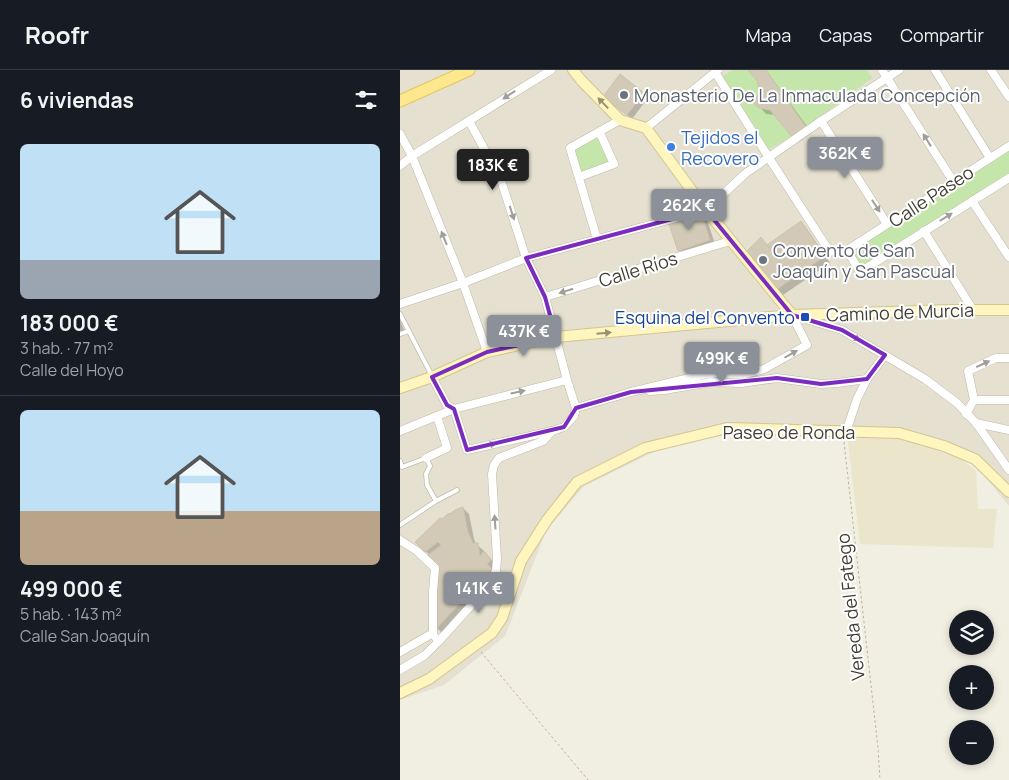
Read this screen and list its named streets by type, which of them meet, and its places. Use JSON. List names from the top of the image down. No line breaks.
{"streets":{"main road":["Camino de Murcia","Paseo de Ronda"],"street":["Calle Paseo","Calle Ríos"],"path":["Vereda del Fatego"]},"crossings":[["Paseo de Ronda","Vereda del Fatego"]],"one_way":["Camino de Murcia"],"places":{"other":["Monasterio De La Inmaculada Concepción","Tejidos el Recovero","Convento de San Joaquín y San Pascual"],"transit":["Esquina del Convento"]},"page":{"header":"Roofr","nav":["Mapa","Capas","Compartir"],"heading":"6 viviendas","list":[{"name":"183 000 €","note":"3 hab. · 77 m² · Calle del Hoyo"},{"name":"499 000 €","note":"5 hab. · 143 m² · Calle San Joaquín"}],"price":["362K €","183K €","262K €","437K €","499K €","141K €"],"map_buttons":["+","−"]}}
